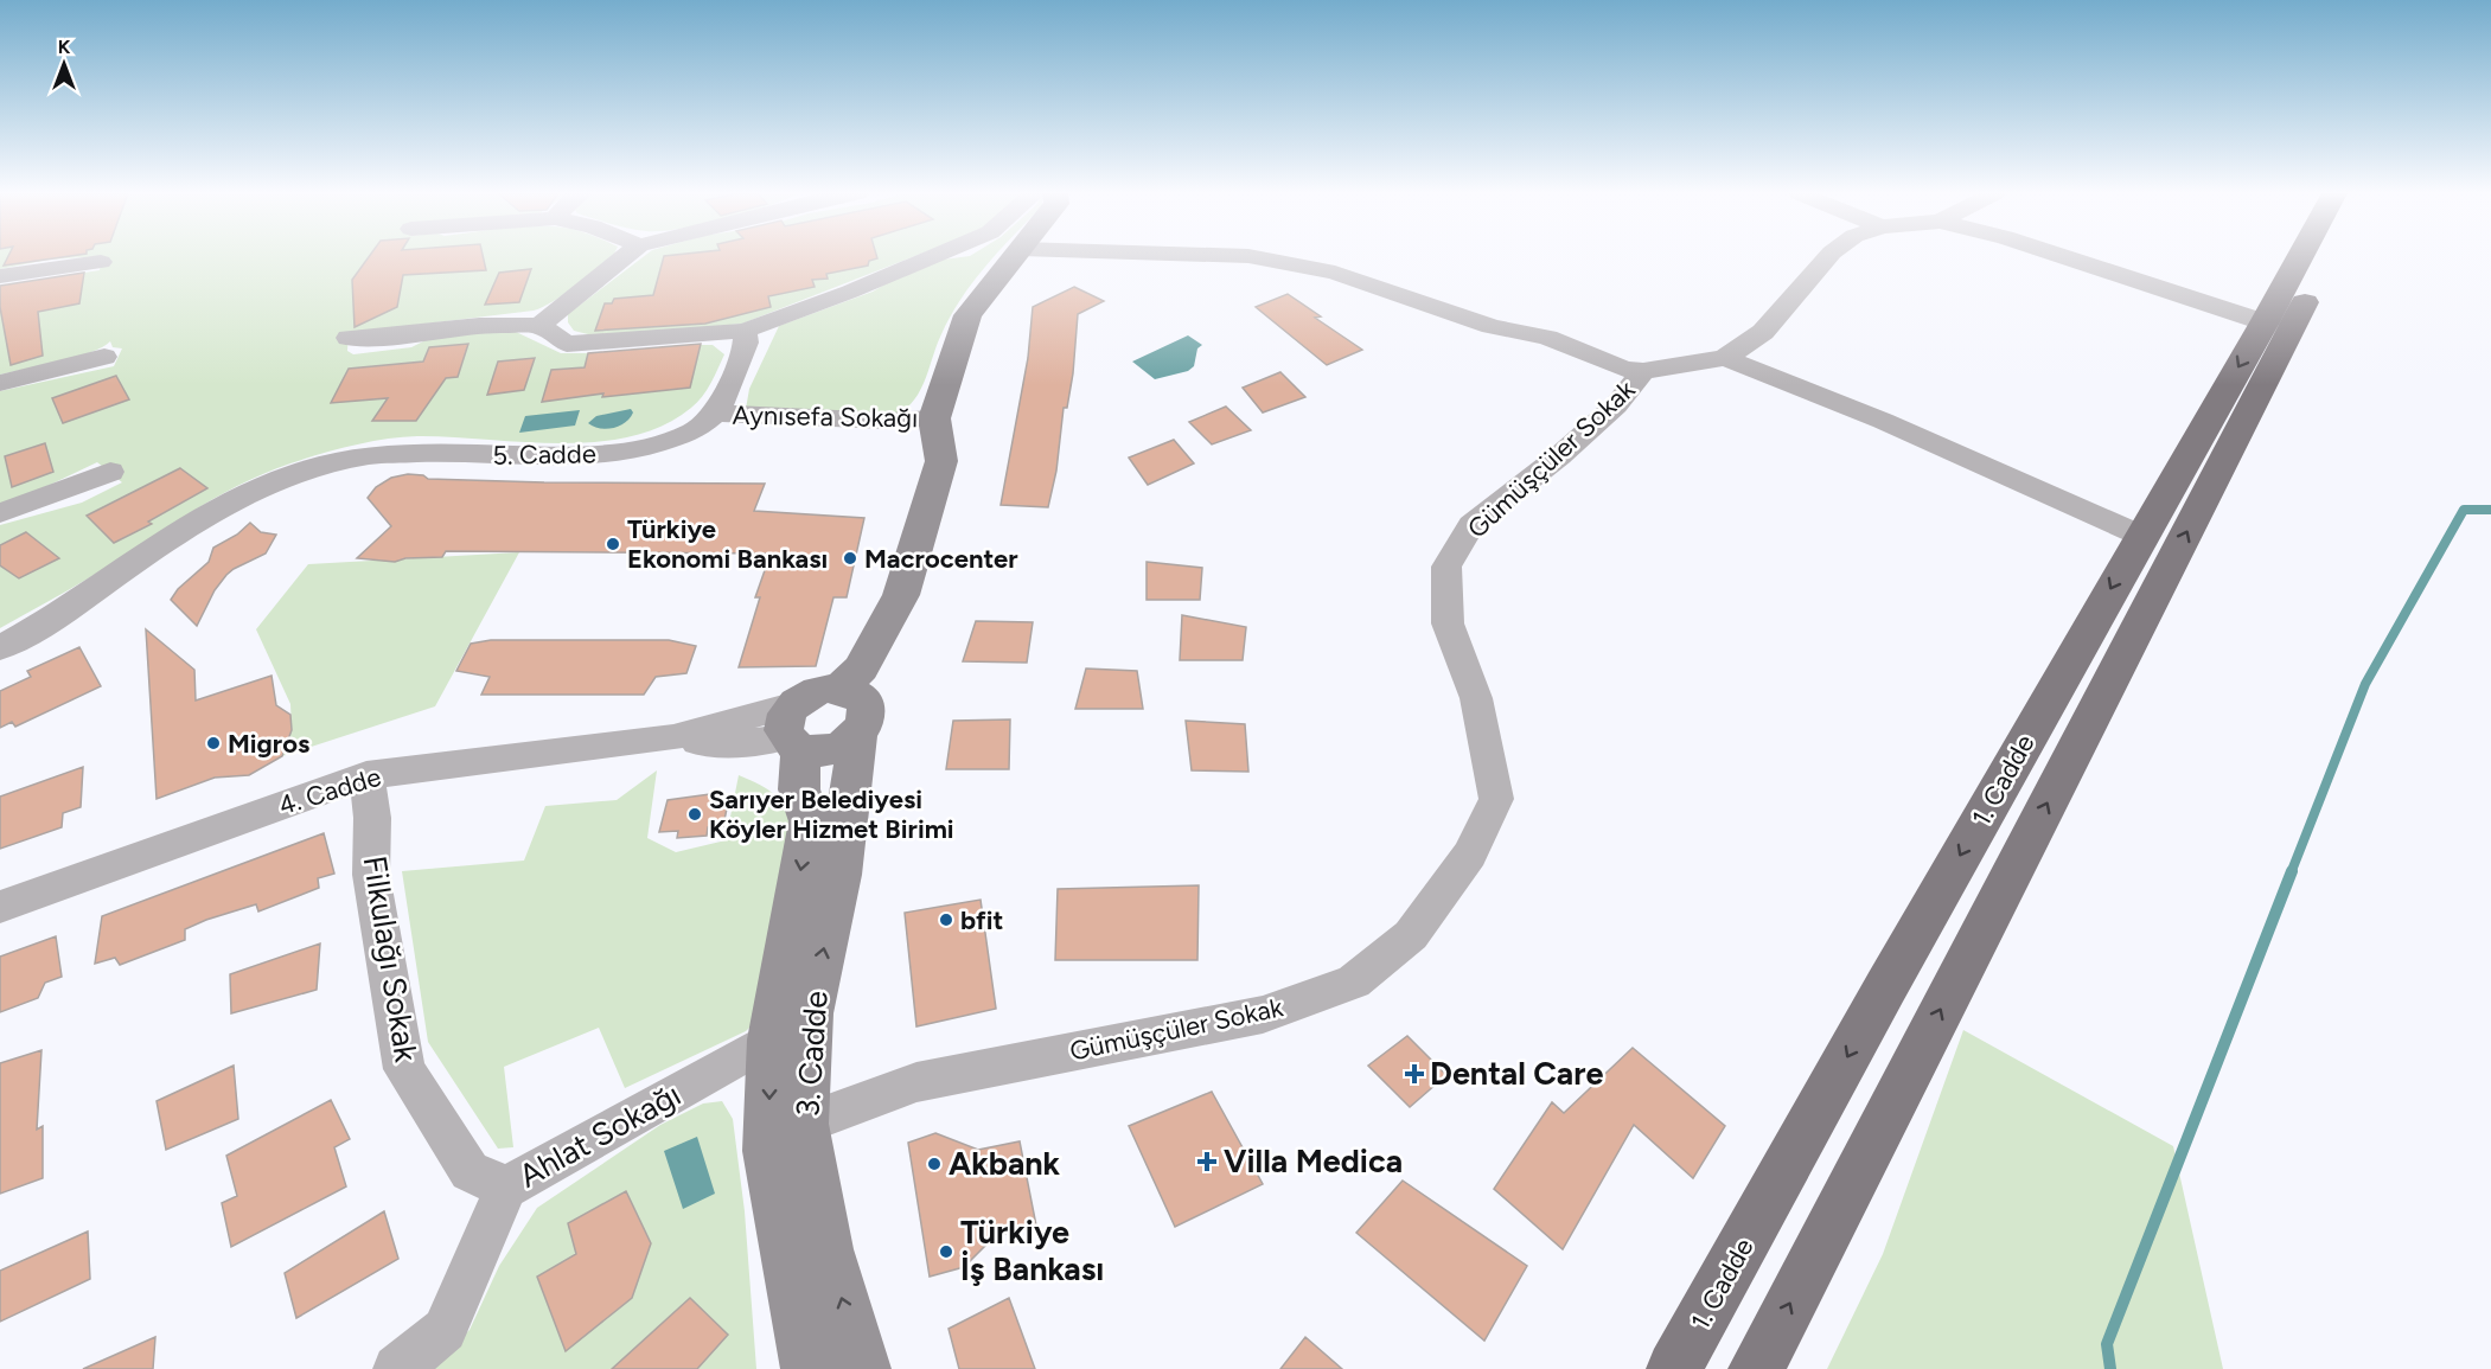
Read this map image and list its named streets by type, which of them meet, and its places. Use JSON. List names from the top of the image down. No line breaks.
{"streets":{"main road":["1. Cadde","3. Cadde"],"street":["Aynısefa Sokağı","5. Cadde","Gümüşçüler Sokak","4. Cadde","Filkulağı Sokak","Ahlat Sokağı"]},"crossings":[["Aynısefa Sokağı","5. Cadde"],["Aynısefa Sokağı","3. Cadde"],["Gümüşçüler Sokak","3. Cadde"],["4. Cadde","Filkulağı Sokak"],["4. Cadde","3. Cadde"],["Filkulağı Sokak","Ahlat Sokağı"],["3. Cadde","Ahlat Sokağı"]],"places":{"other":["Türkiye Ekonomi Bankası","Macrocenter","Migros","Sarıyer Belediyesi Köyler Hizmet Birimi","bfit","Akbank","Türkiye İş Bankası"],"health":["Dental Care","Villa Medica"]},"north":"top"}
